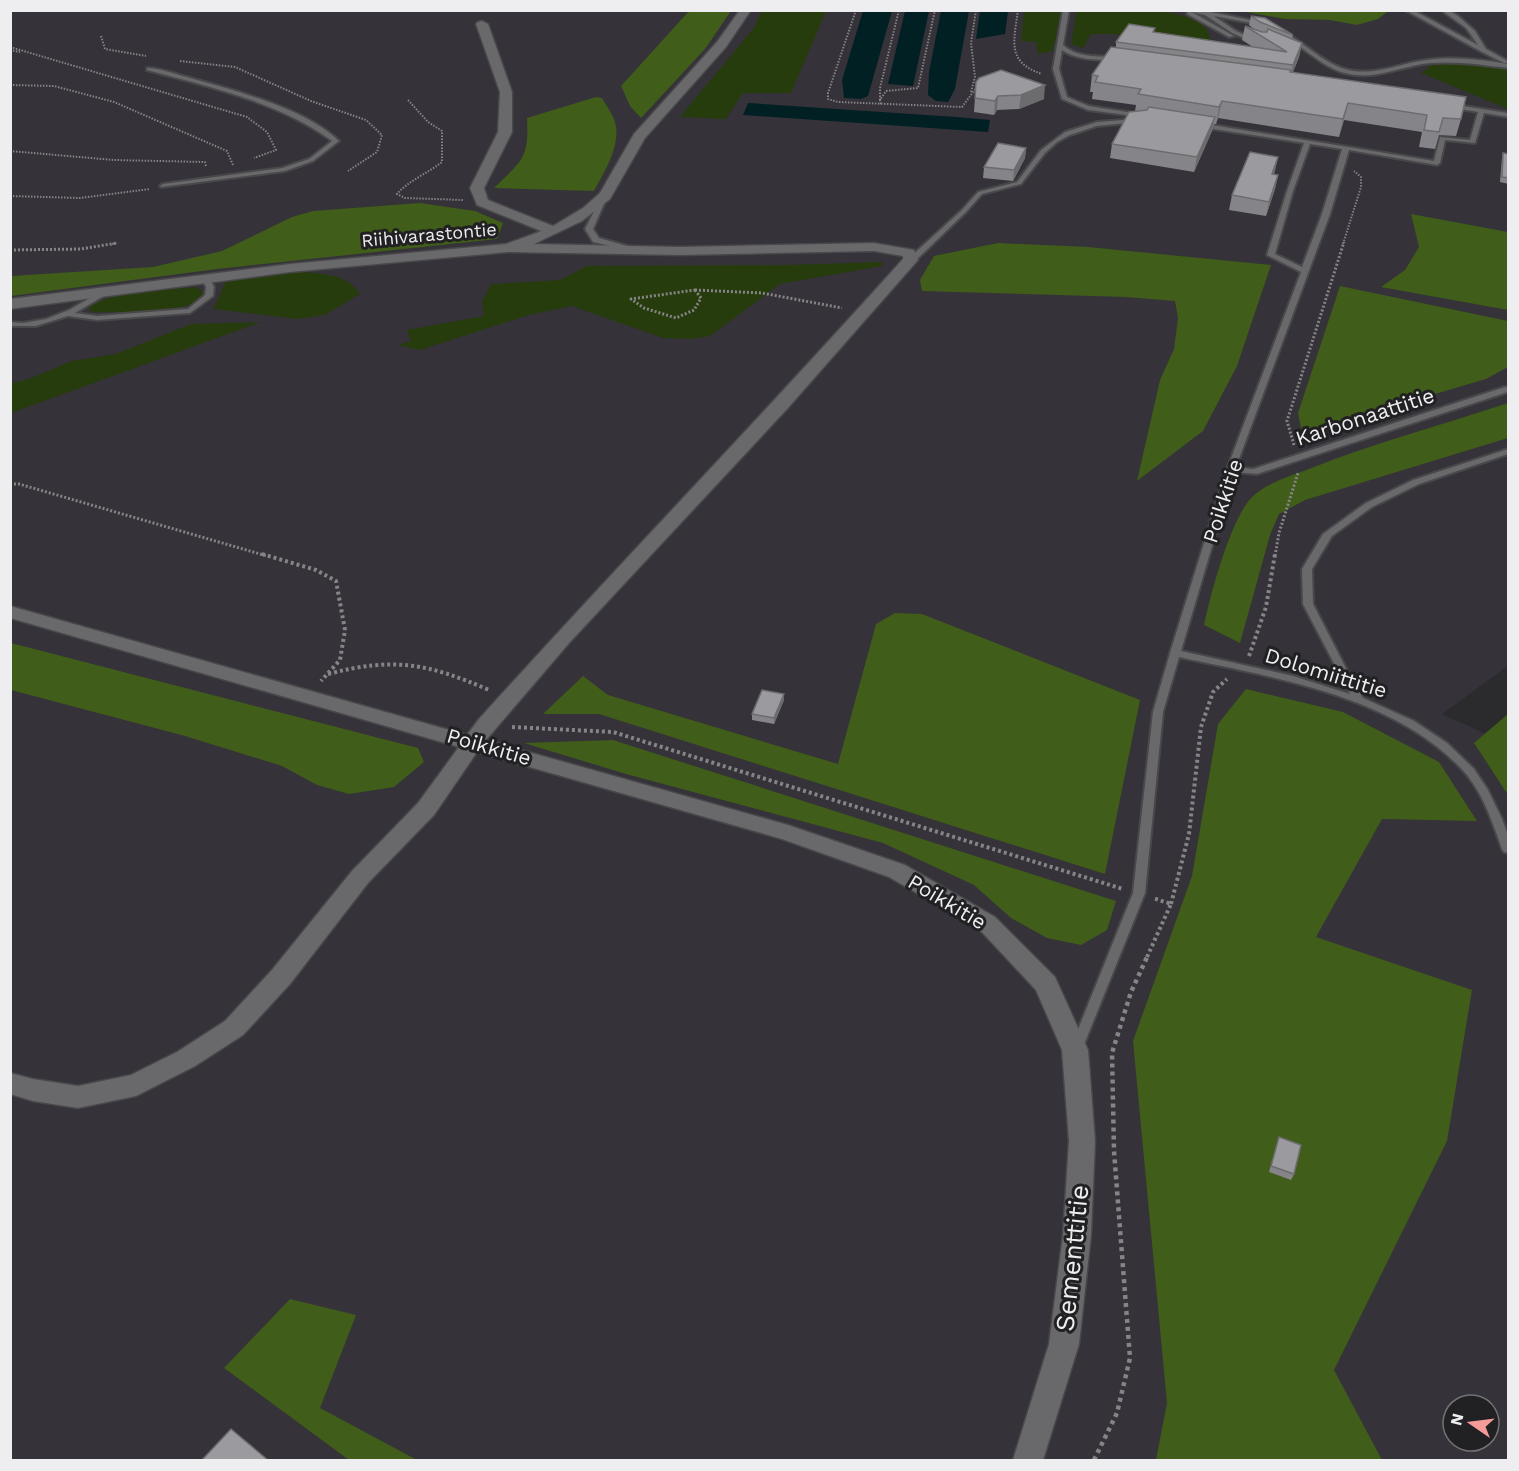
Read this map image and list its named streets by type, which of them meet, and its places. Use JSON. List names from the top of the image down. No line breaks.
{"streets":{"street":["Riihivarastontie","Poikkitie","Sementtitie"],"lane":["Karbonaattitie","Dolomiittitie"]},"crossings":[["Karbonaattitie","Poikkitie"],["Poikkitie","Dolomiittitie"],["Poikkitie","Sementtitie"]],"north":"left"}
